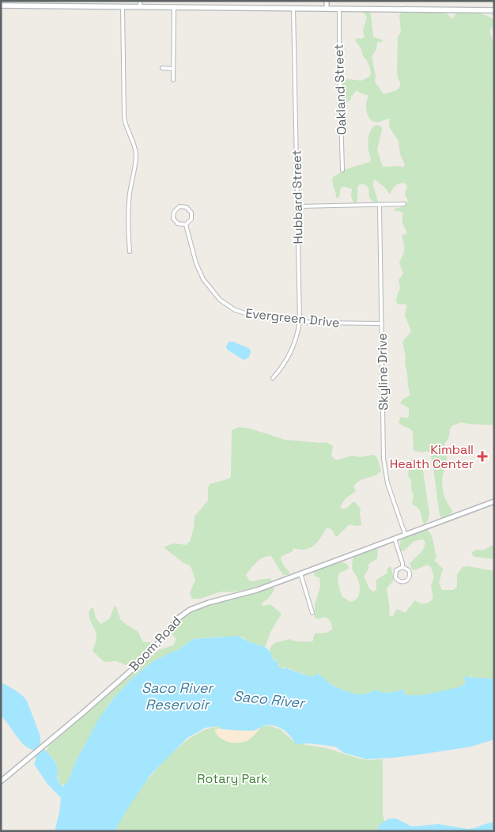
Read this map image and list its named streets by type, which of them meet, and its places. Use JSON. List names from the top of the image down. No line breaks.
{"streets":{"street":["Oakland Street","Hubbard Street","Evergreen Drive","Skyline Drive","Boom Road"]},"crossings":[["Hubbard Street","Evergreen Drive"],["Evergreen Drive","Skyline Drive"],["Skyline Drive","Boom Road"]],"water":["Saco River Reservoir","Saco River"],"parks":["Rotary Park"],"places":{"health":["Kimball Health Center"]}}
